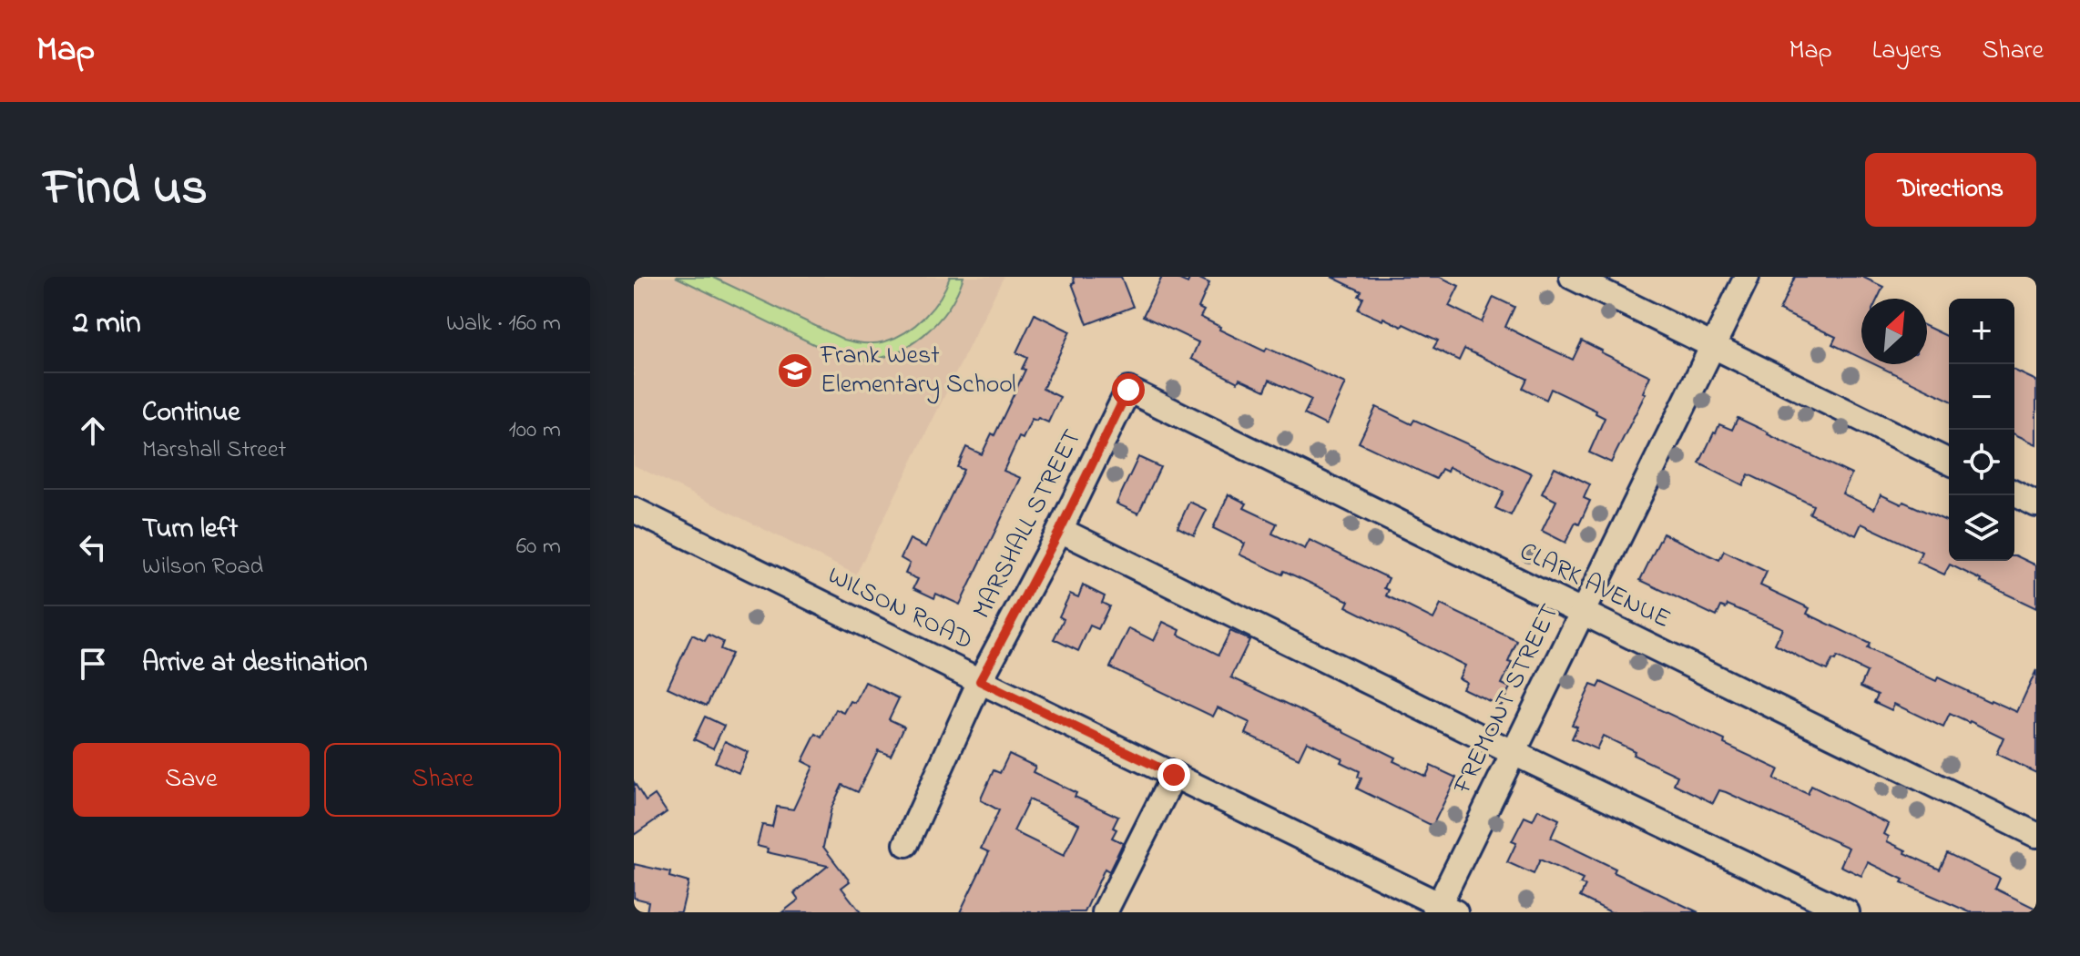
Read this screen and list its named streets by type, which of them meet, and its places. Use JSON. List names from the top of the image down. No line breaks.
{"streets":{"street":["MARSHALL STREET","CLARK AVENUE","WILSON ROAD","FREMONT STREET"]},"crossings":[["MARSHALL STREET","CLARK AVENUE"],["MARSHALL STREET","WILSON ROAD"],["CLARK AVENUE","FREMONT STREET"],["WILSON ROAD","FREMONT STREET"]],"places":{"school or university":["Frank West Elementary School"]},"north":"top right","page":{"header":"Map","nav":["Map","Layers","Share"],"title":"Find us","buttons":["Directions",["Save","Share"]],"heading":["2 min","Walk · 160 m"],"map_buttons":["+","−"],"list":[["Continue","Marshall Street","100 m"],["Turn left","Wilson Road","60 m"],"Arrive at destination"]}}
